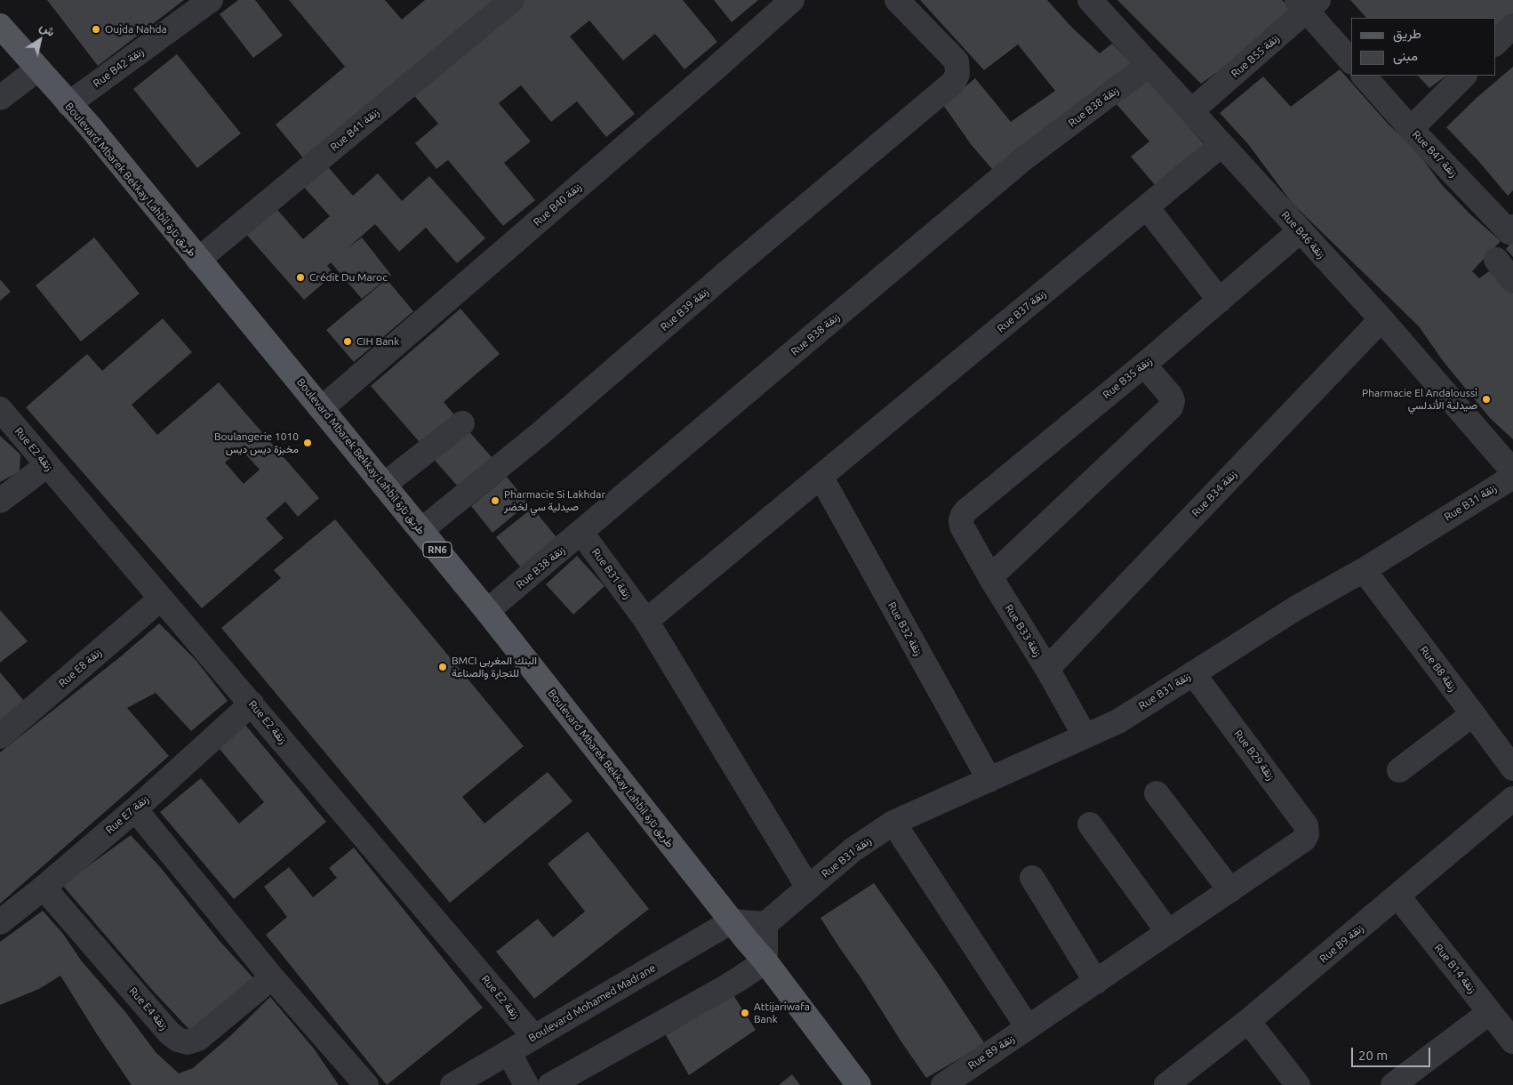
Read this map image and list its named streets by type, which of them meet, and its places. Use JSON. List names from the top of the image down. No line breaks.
{"streets":{"main road":["Boulevard Mbarek Bekkay Lahbil طريق تازة","RN6"],"street":["Rue B55 زنقة","Rue B42 زنقة","Rue B38 زنقة","Rue B41 زنقة","Rue B47 زنقة","Rue B40 زنقة","Rue B46 زنقة","Rue B39 زنقة","Rue B37 زنقة","Rue B35 زنقة","Rue E2 زنقة","Rue B34 زنقة","Rue B31 زنقة","Rue B32 زنقة","Rue B33 زنقة","Rue E8 زنقة","Rue B8 زنقة","Rue B29 زنقة","Rue E7 زنقة","Rue B9 زنقة","Rue B14 زنقة","Boulevard Mohamed Madrane","Rue E4 زنقة"]},"crossings":[["Rue B55 زنقة","Rue B46 زنقة"],["Rue B42 زنقة","Boulevard Mbarek Bekkay Lahbil طريق تازة"],["Rue B38 زنقة","Boulevard Mbarek Bekkay Lahbil طريق تازة"],["Rue B38 زنقة","Rue B46 زنقة"],["Rue B38 زنقة","Rue B31 زنقة"],["Rue B41 زنقة","Boulevard Mbarek Bekkay Lahbil طريق تازة"],["Boulevard Mbarek Bekkay Lahbil طريق تازة","Rue B40 زنقة"],["Boulevard Mbarek Bekkay Lahbil طريق تازة","Rue B39 زنقة"],["Boulevard Mbarek Bekkay Lahbil طريق تازة","Boulevard Mohamed Madrane"],["Rue B46 زنقة","Rue B37 زنقة"],["Rue B46 زنقة","Rue B35 زنقة"],["Rue B46 زنقة","Rue B34 زنقة"],["Rue B46 زنقة","Rue B31 زنقة"],["Rue B37 زنقة","Rue B31 زنقة"],["Rue B37 زنقة","Rue B32 زنقة"],["Rue B35 زنقة","Rue B33 زنقة"],["Rue E2 زنقة","Rue E8 زنقة"],["Rue E2 زنقة","Rue E7 زنقة"],["Rue E2 زنقة","Boulevard Mohamed Madrane"],["Rue B34 زنقة","Rue B33 زنقة"],["Rue B31 زنقة","Rue B32 زنقة"],["Rue B31 زنقة","Rue B33 زنقة"],["Rue B31 زنقة","Rue B8 زنقة"],["Rue B31 زنقة","Rue B29 زنقة"],["Rue B29 زنقة","Rue B9 زنقة"],["Rue E7 زنقة","Rue E4 زنقة"],["Rue B9 زنقة","Rue B14 زنقة"]],"places":["Oujda Nahda","Crédit Du Maroc","CIH Bank","Pharmacie El Andaloussi صيدلية الأندلسي","Boulangerie 1010 مخبزة ديس ديس","Pharmacie Si Lakhdar صيدلية سي لخضر","BMCI البنك المغربي للتجارة والصناعة","Attijariwafa Bank"],"legend":["طريق","مبنى"],"scale_bar":"20 m","north":"top right"}
